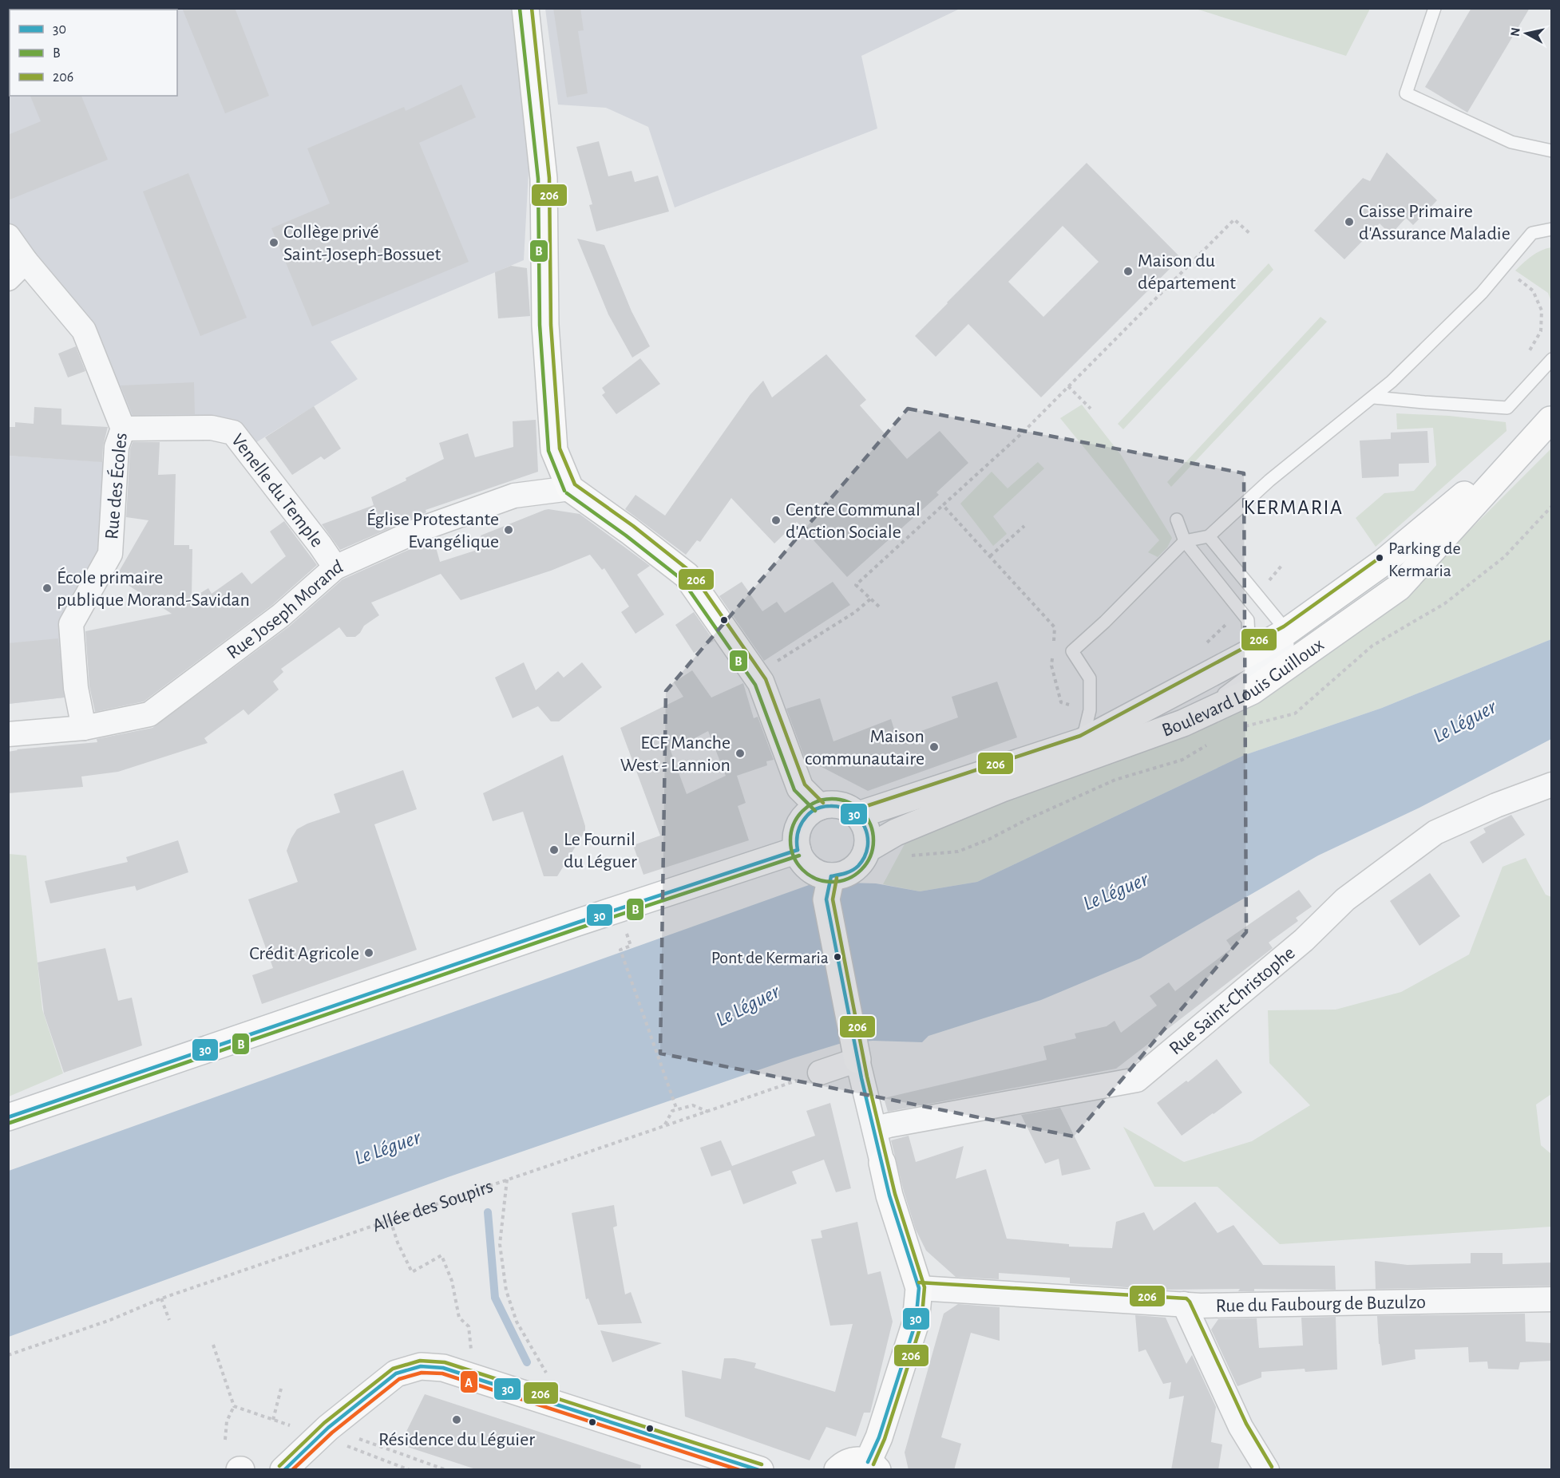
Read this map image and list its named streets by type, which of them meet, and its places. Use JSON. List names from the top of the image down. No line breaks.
{"streets":{"main road":["Boulevard Louis Guilloux"],"street":["Rue des Écoles","Venelle du Temple","Rue Joseph Morand","Rue Saint-Christophe","Rue du Faubourg de Buzulzo"],"path":["Allée des Soupirs"]},"crossings":[["Rue des Écoles","Venelle du Temple"],["Rue des Écoles","Rue Joseph Morand"],["Venelle du Temple","Rue Joseph Morand"]],"districts":["KERMARIA"],"water":["Le Léguer"],"places":["Caisse Primaire d'Assurance Maladie","Collège privé Saint-Joseph-Bossuet","Maison du département","Centre Communal d'Action Sociale","Église Protestante Evangélique","Parking de Kermaria","École primaire publique Morand-Savidan","Maison communautaire","ECF Manche West - Lannion","Le Fournil du Léguer","Crédit Agricole","Pont de Kermaria","Résidence du Léguier"],"lines":["transit line 206","transit line B","transit line 30","transit line A"],"legend":["30","B","206"],"north":"left"}
